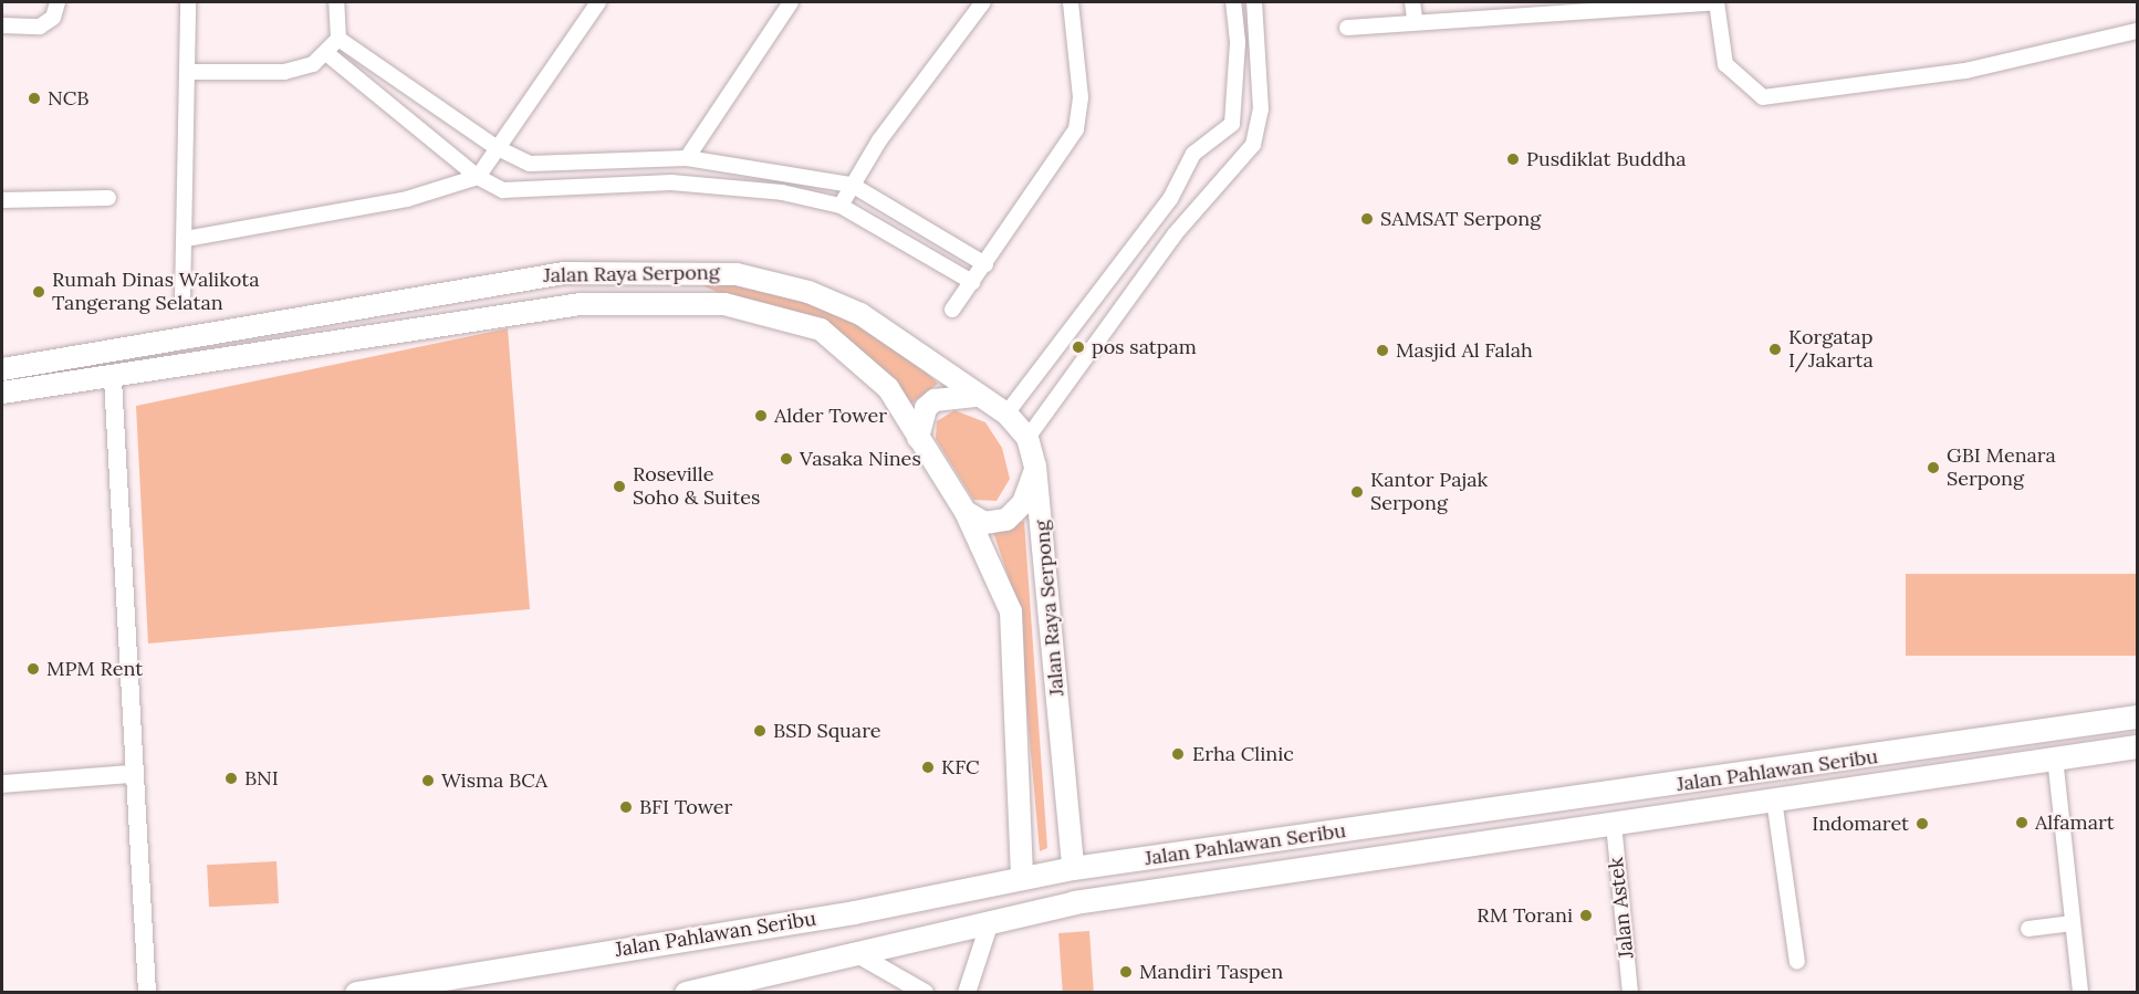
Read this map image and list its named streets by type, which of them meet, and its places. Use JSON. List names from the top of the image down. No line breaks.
{"streets":{"main road":["Jalan Raya Serpong","Jalan Pahlawan Seribu"],"street":["Jalan Astek"]},"crossings":[["Jalan Raya Serpong","Jalan Pahlawan Seribu"],["Jalan Pahlawan Seribu","Jalan Astek"]],"places":["NCB","Pusdiklat Buddha","SAMSAT Serpong","Rumah Dinas Walikota Tangerang Selatan","pos satpam","Korgatap I/Jakarta","Masjid Al Falah","Alder Tower","Vasaka Nines","GBI Menara Serpong","Roseville Soho & Suites","Kantor Pajak Serpong","MPM Rent","BSD Square","Erha Clinic","KFC","BNI","Wisma BCA","BFI Tower","Alfamart","Indomaret","RM Torani","Mandiri Taspen"]}
